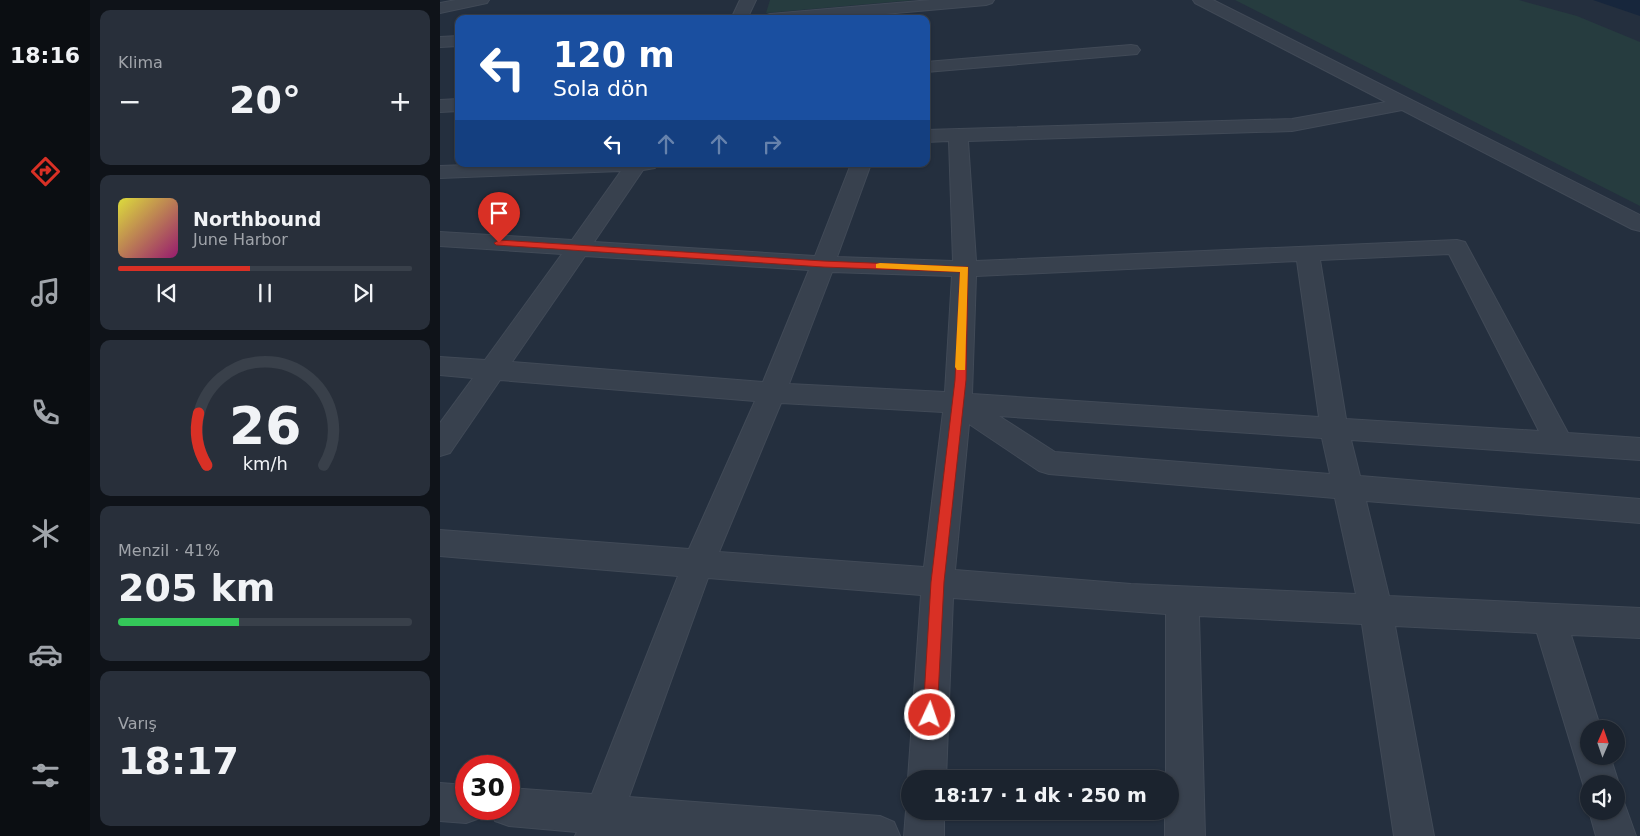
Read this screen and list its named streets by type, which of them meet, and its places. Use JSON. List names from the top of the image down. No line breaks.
{"north":"top","page":{"tabs":"18:16","tile":["Klima",["Menzil · 41%","205 km"],["Varış","18:17"]],"turn":["120 m","Sola dön"],"heat":["−","20°","+"],"song":["Northbound","June Harbor"],"limit":"30","trip":"18:17 · 1 dk · 250 m","gauge":["26","km/h"]}}
